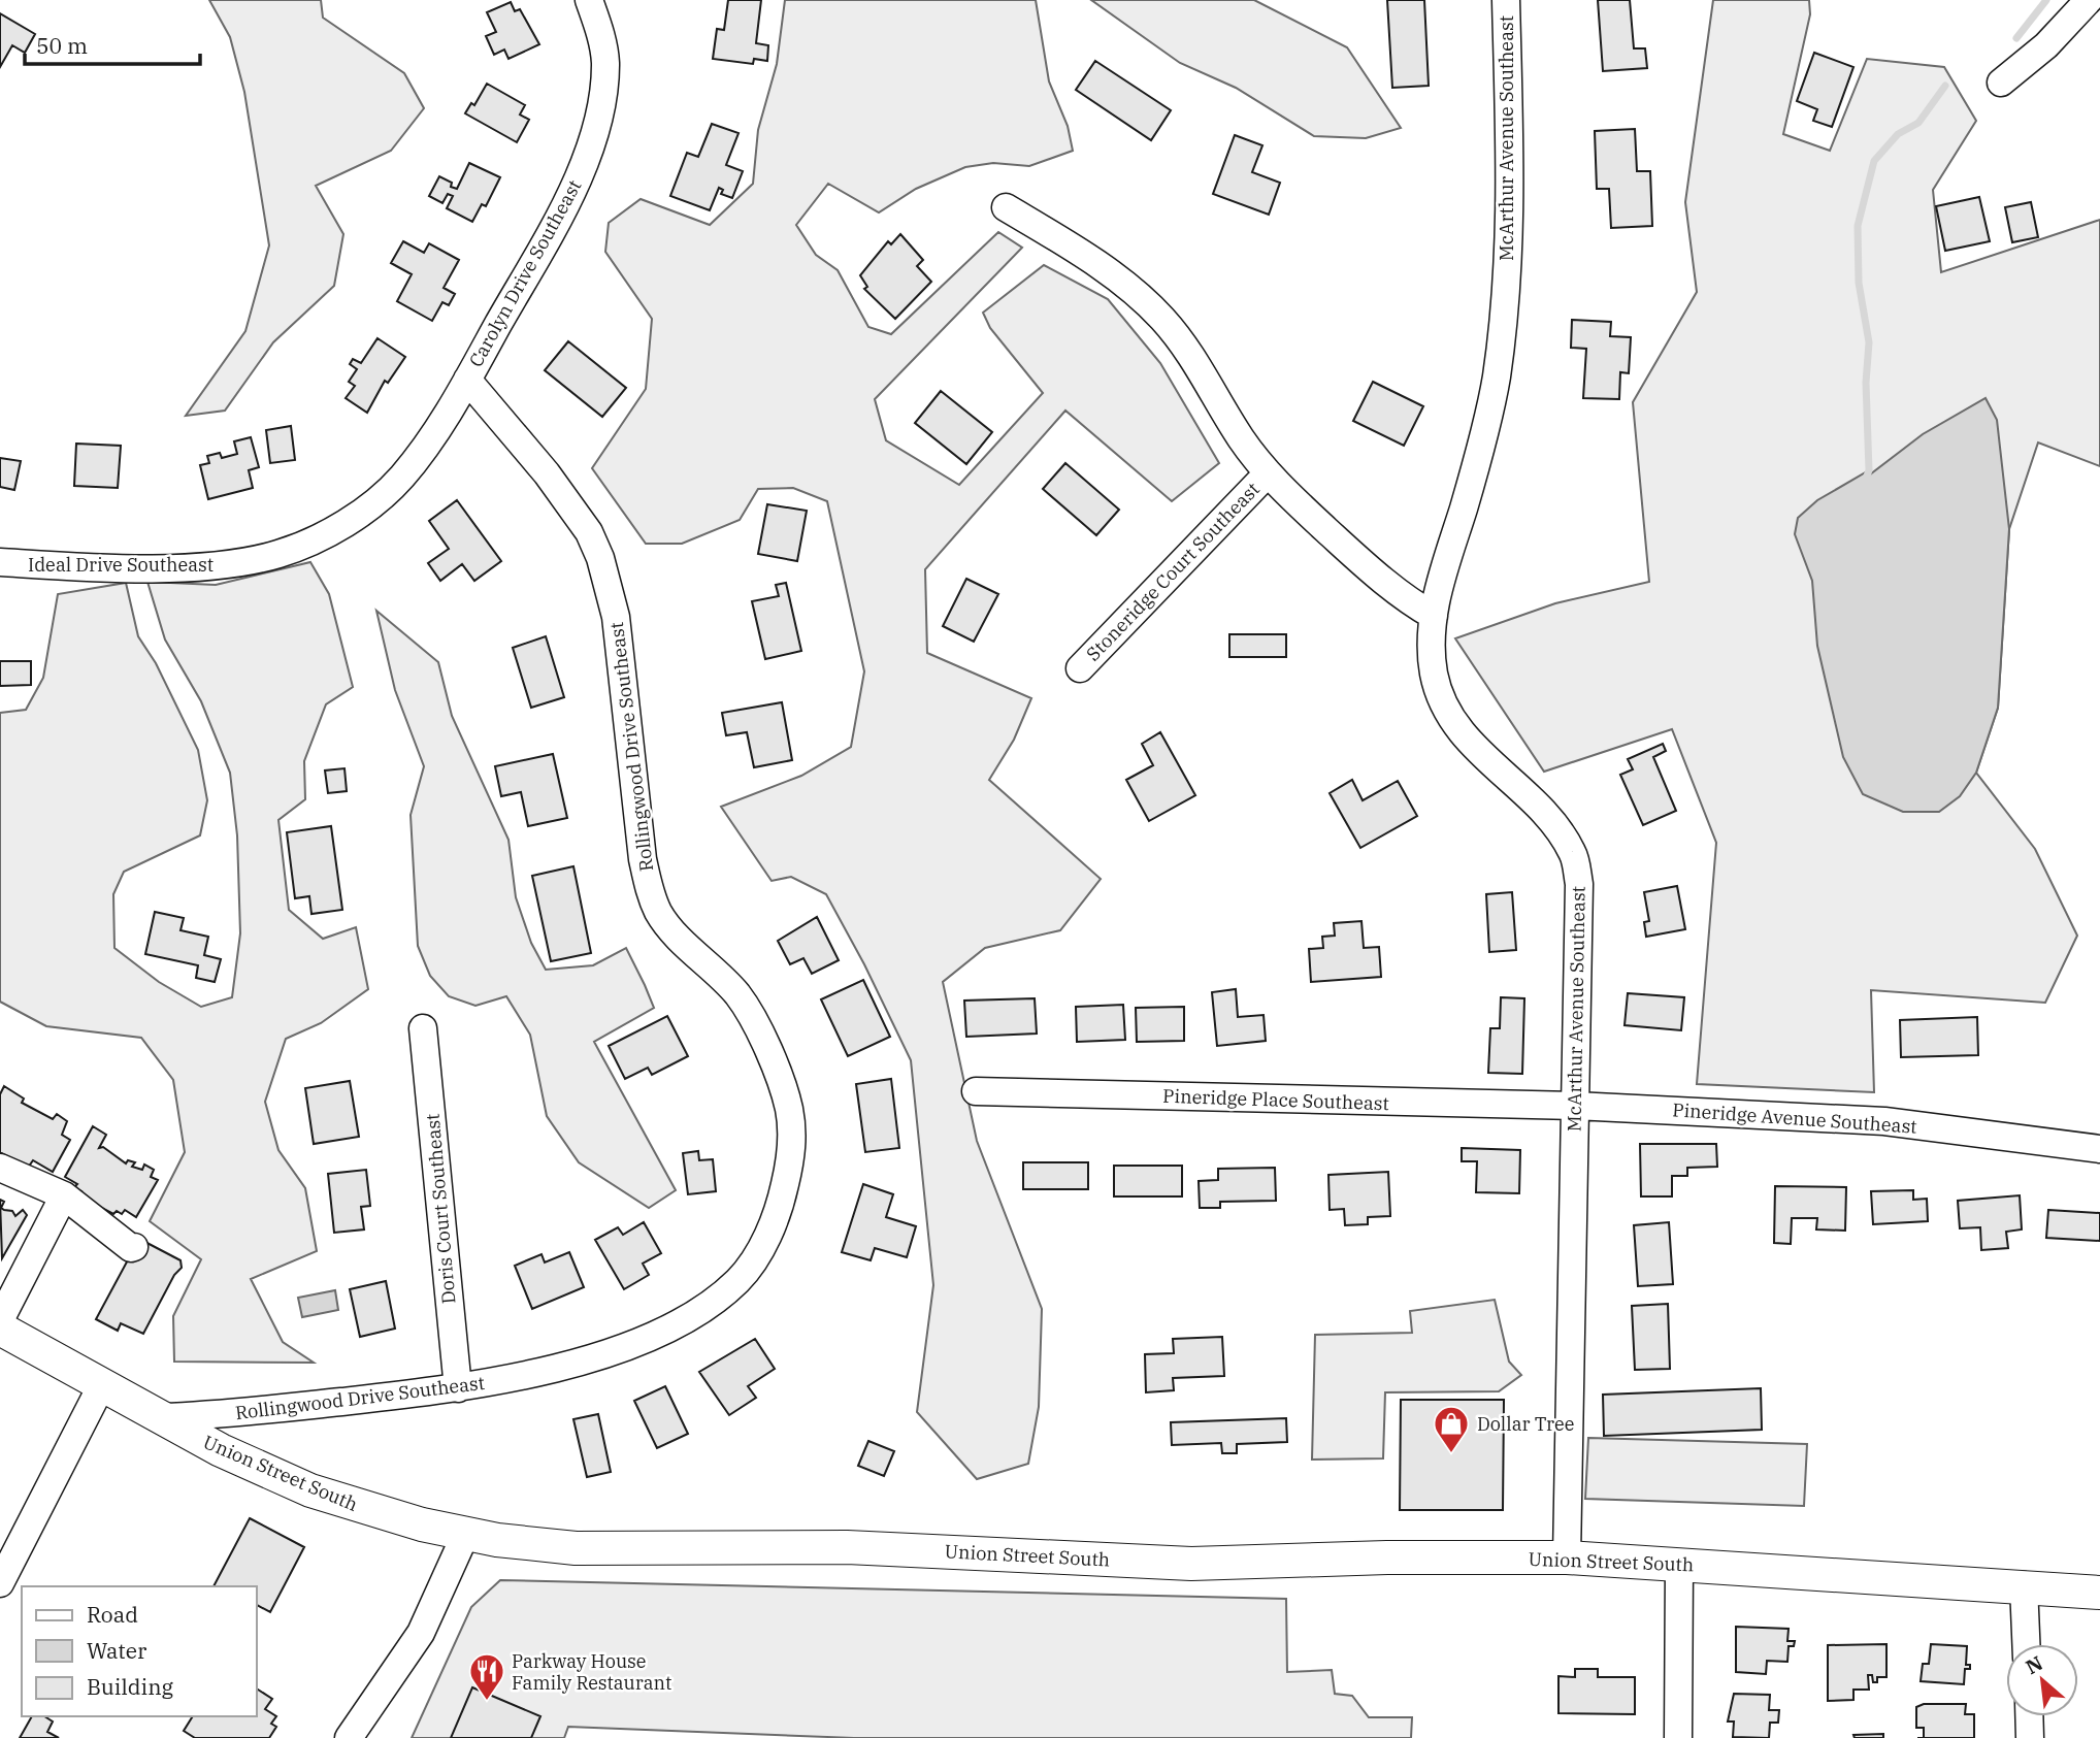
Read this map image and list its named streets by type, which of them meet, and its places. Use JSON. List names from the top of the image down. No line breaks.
{"streets":{"main road":["Union Street South"],"street":["McArthur Avenue Southeast","Carolyn Drive Southeast","Ideal Drive Southeast","Stoneridge Court Southeast","Rollingwood Drive Southeast","Pineridge Place Southeast","Pineridge Avenue Southeast","Doris Court Southeast"]},"crossings":[["McArthur Avenue Southeast","Pineridge Place Southeast"],["McArthur Avenue Southeast","Pineridge Avenue Southeast"],["McArthur Avenue Southeast","Union Street South"],["Carolyn Drive Southeast","Ideal Drive Southeast"],["Carolyn Drive Southeast","Rollingwood Drive Southeast"],["Ideal Drive Southeast","Rollingwood Drive Southeast"],["Rollingwood Drive Southeast","Doris Court Southeast"],["Rollingwood Drive Southeast","Union Street South"],["Pineridge Place Southeast","Pineridge Avenue Southeast"]],"places":{"shop":["Dollar Tree"],"restaurant":["Parkway House Family Restaurant"]},"legend":["Road","Water","Building"],"scale_bar":"50 m","north":"top left"}
